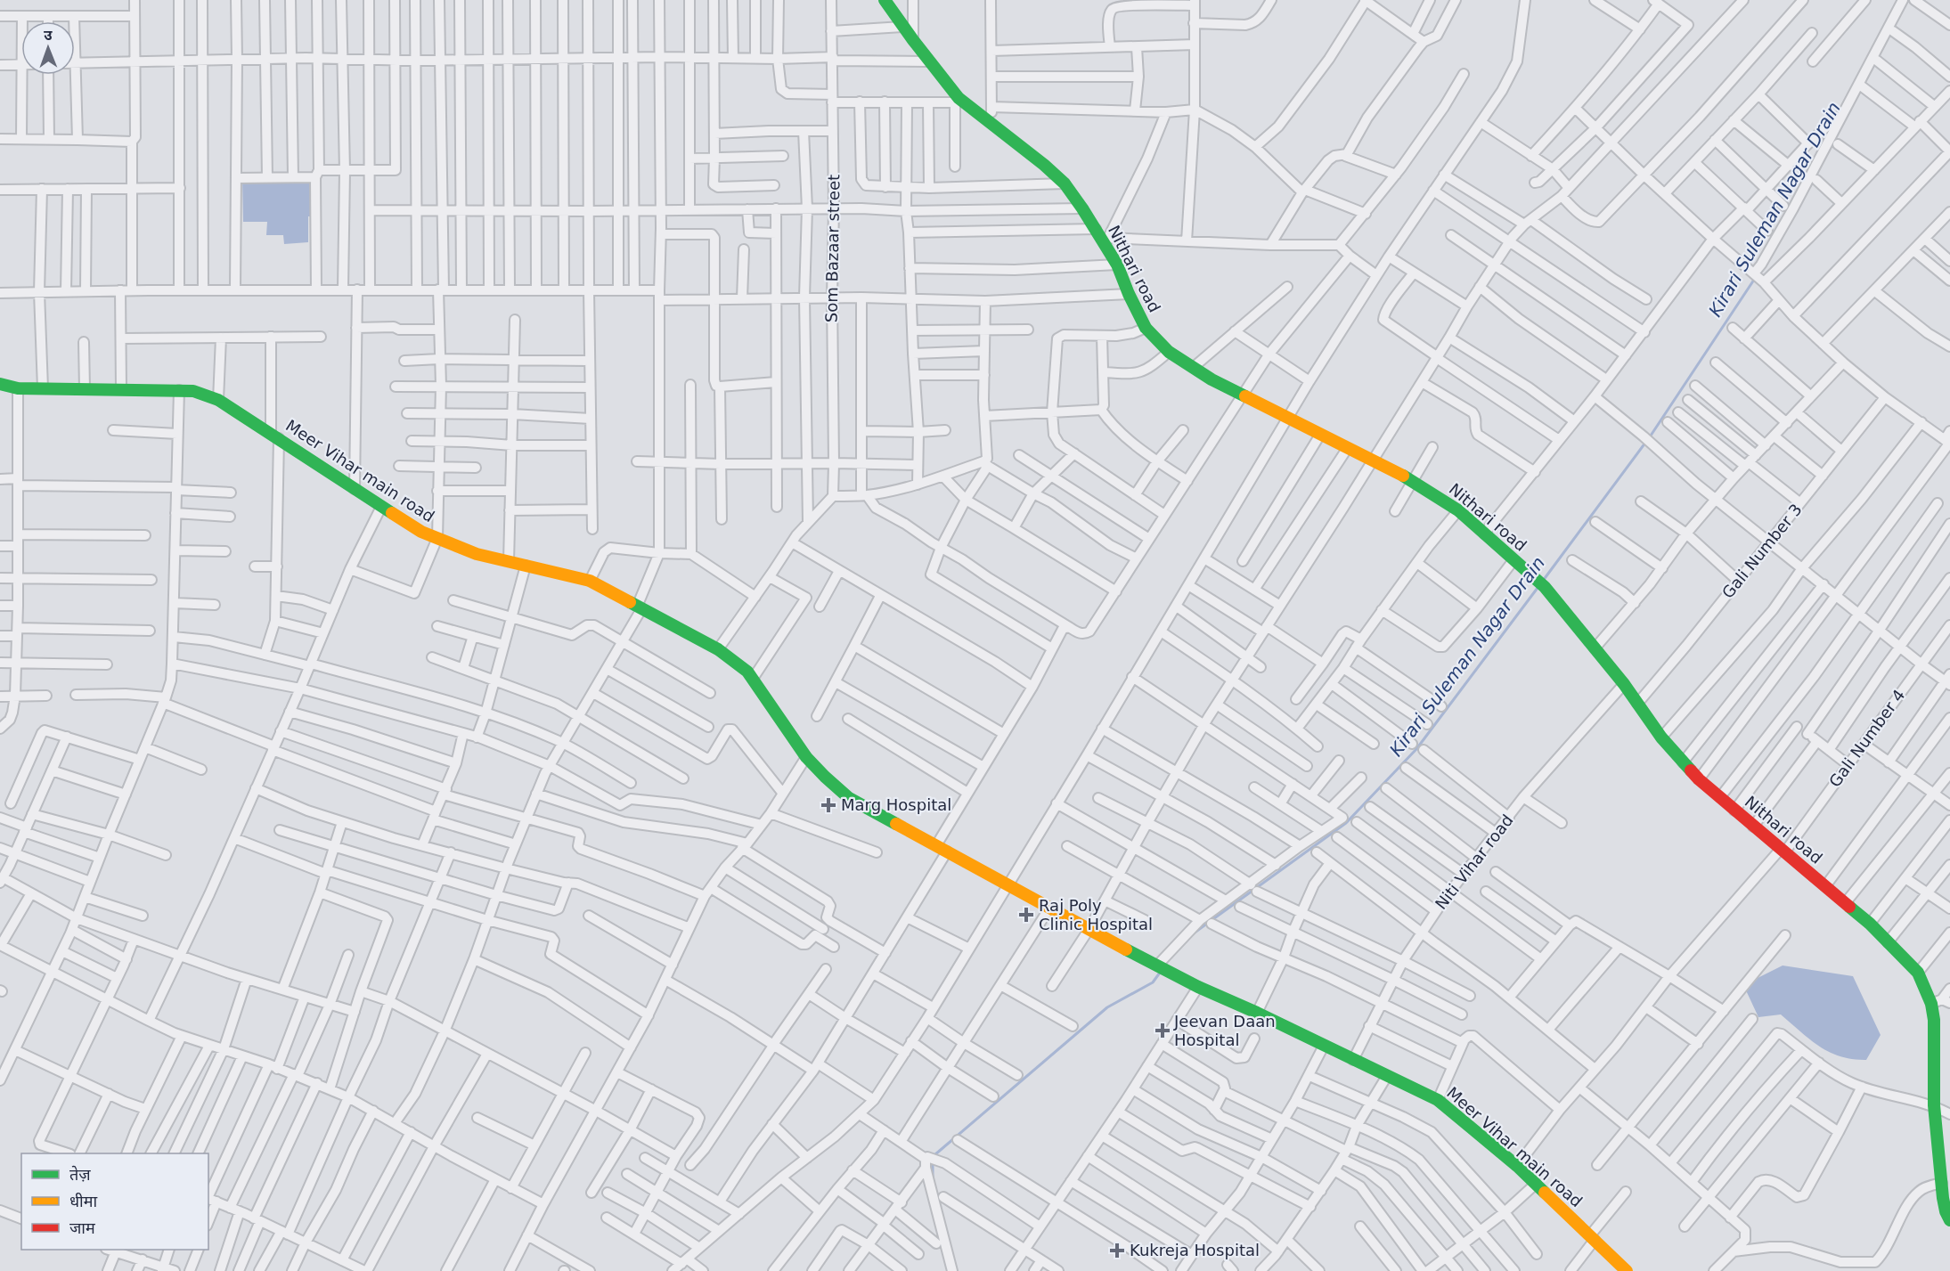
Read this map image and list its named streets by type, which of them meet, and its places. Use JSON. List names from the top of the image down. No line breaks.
{"streets":{"street":["Som Bazaar street","Nithari road","Meer Vihar main road","Gali Number 3","Gali Number 4","Niti Vihar road"]},"crossings":[["Nithari road","Gali Number 3"],["Nithari road","Gali Number 4"],["Nithari road","Niti Vihar road"],["Meer Vihar main road","Gali Number 4"],["Meer Vihar main road","Niti Vihar road"]],"water":["Kirari Suleman Nagar Drain"],"places":{"health":["Marg Hospital","Raj Poly Clinic Hospital","Jeevan Daan Hospital","Kukreja Hospital"]},"legend":["तेज़","धीमा","जाम"],"north":"top"}
